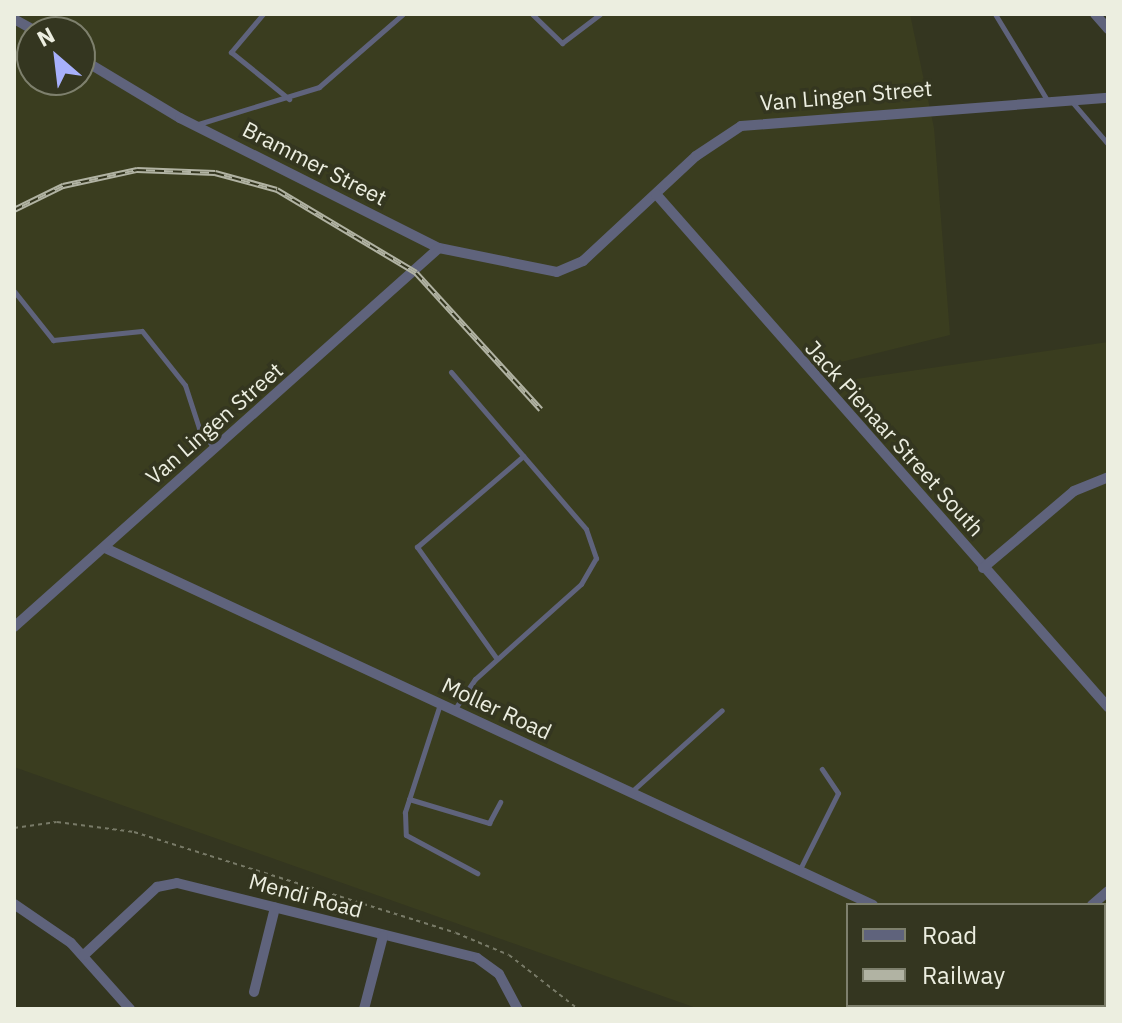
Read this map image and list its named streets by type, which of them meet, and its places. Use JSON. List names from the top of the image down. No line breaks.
{"streets":{"street":["Van Lingen Street","Brammer Street","Jack Pienaar Street South","Moller Road","Mendi Road"]},"crossings":[["Van Lingen Street","Brammer Street"],["Van Lingen Street","Jack Pienaar Street South"],["Van Lingen Street","Moller Road"]],"legend":["Road","Railway"],"north":"top left"}
